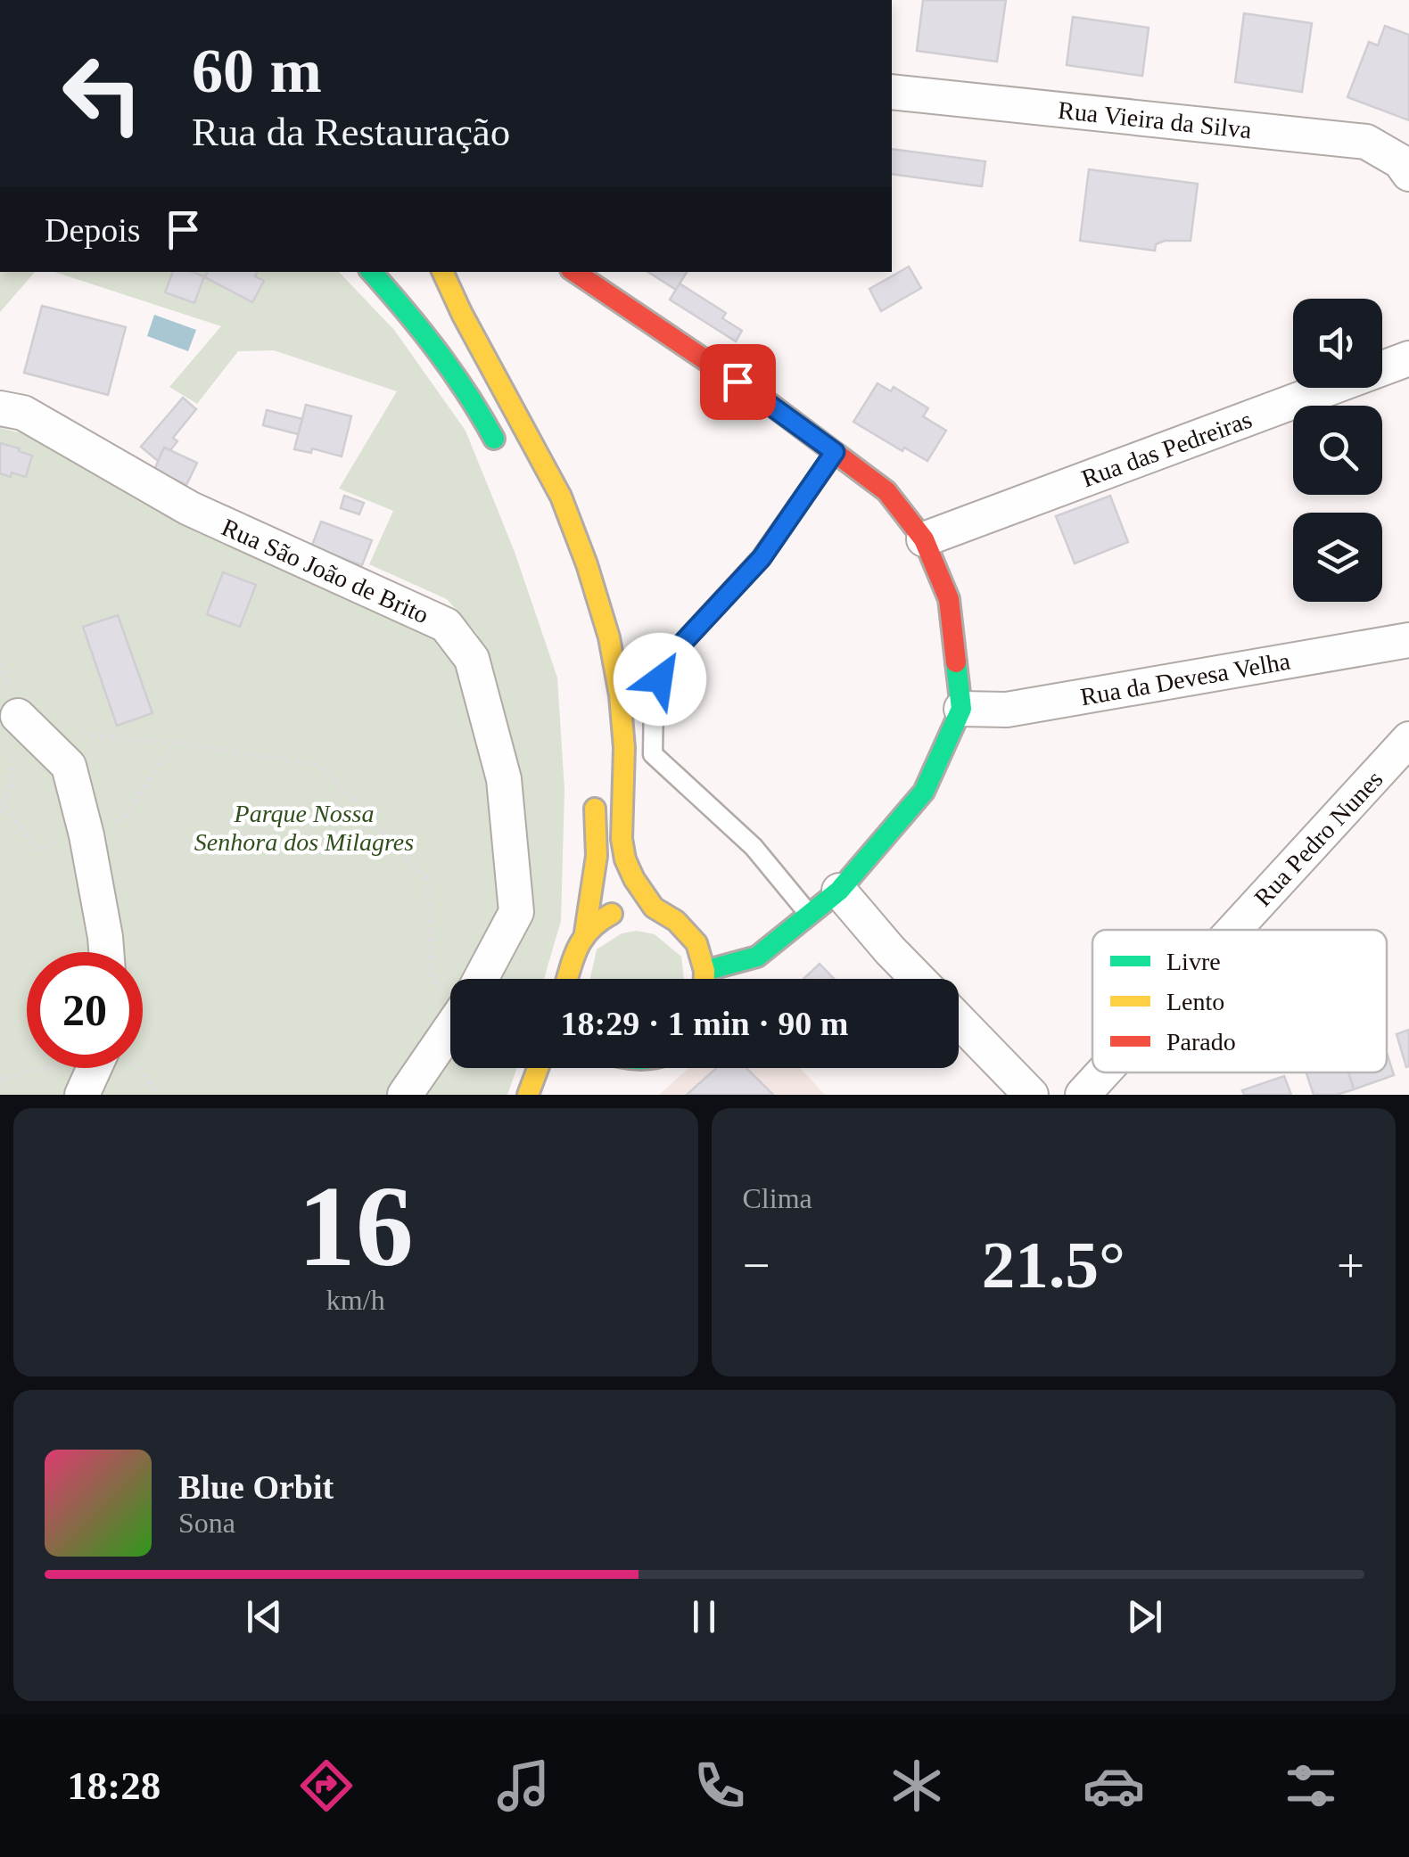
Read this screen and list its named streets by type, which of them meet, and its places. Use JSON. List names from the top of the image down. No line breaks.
{"streets":{"street":["Rua Vieira da Silva","Rua das Pedreiras","Rua São João de Brito","Rua da Devesa Velha","Rua Pedro Nunes"]},"parks":["Parque Nossa Senhora dos Milagres"],"legend":["Livre","Lento","Parado"],"page":{"turn":["60 m","Rua da Restauração"],"then":"Depois","limit":"20","trip":"18:29 · 1 min · 90 m","tile":[["16","km/h"],"Clima"],"heat":["−","21.5°","+"],"song":["Blue Orbit","Sona"],"tabs":"18:28"}}
